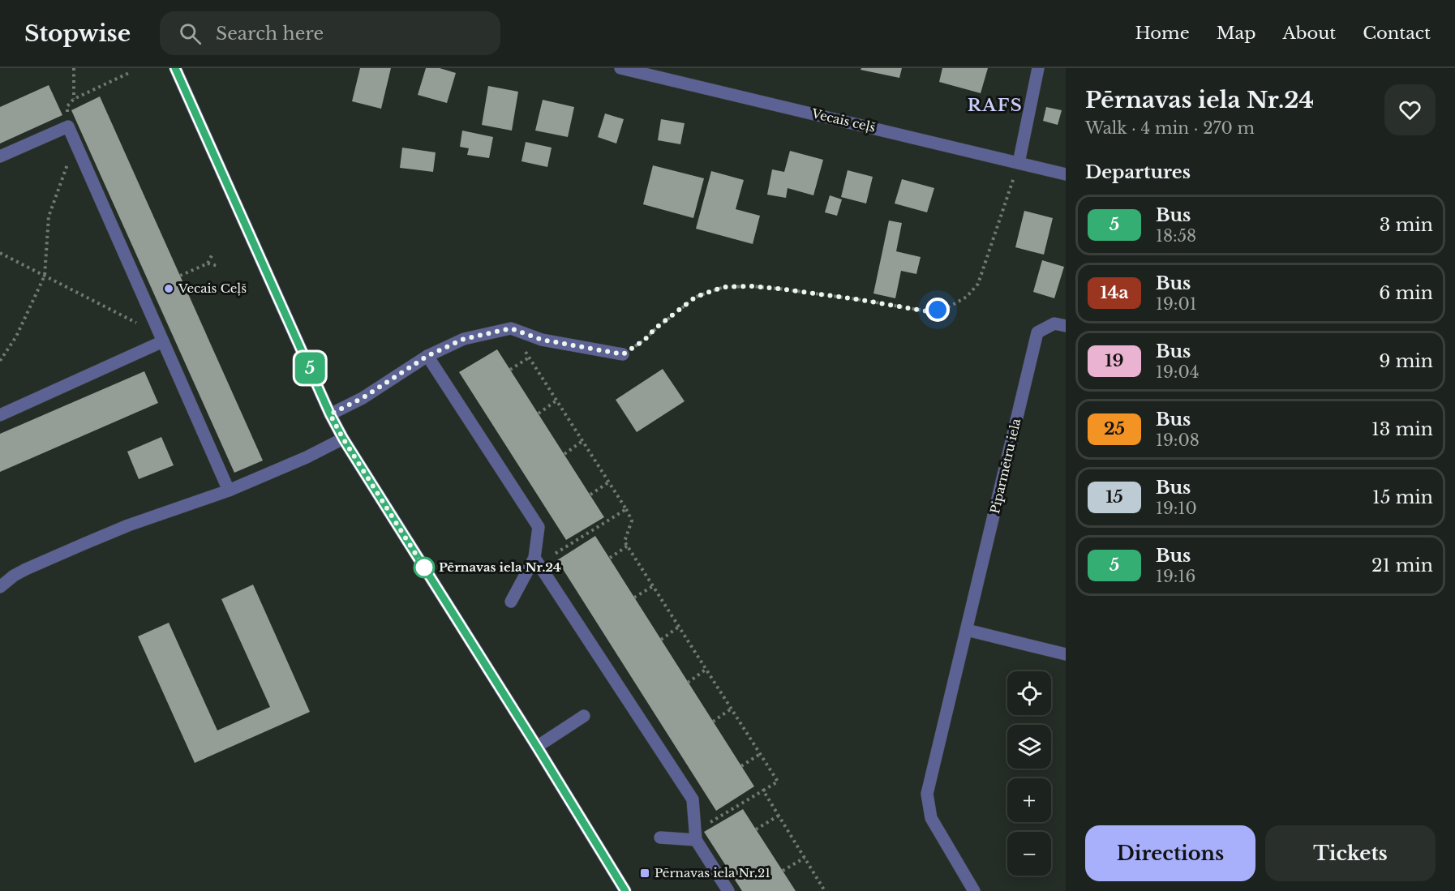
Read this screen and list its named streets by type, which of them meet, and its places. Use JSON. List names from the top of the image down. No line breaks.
{"streets":{"street":["Vecais ceļš","Piparmētru iela"]},"districts":["RAFS"],"places":{"other":["Vecais Ceļš","Pērnavas iela Nr.24"],"transit":["Pērnavas iela Nr.21"]},"lines":["bus line 5"],"page":{"header":"Stopwise","search":"Search here","nav":["Home","Map","About","Contact"],"on_map":"5","heading":[["Pērnavas iela Nr.24","Walk · 4 min · 270 m"],"Departures"],"list":[{"mark":"5","name":"Bus","note":"18:58","value":"3 min"},{"mark":"14a","name":"Bus","note":"19:01","value":"6 min"},{"mark":"19","name":"Bus","note":"19:04","value":"9 min"},{"mark":"25","name":"Bus","note":"19:08","value":"13 min"},{"mark":"15","name":"Bus","note":"19:10","value":"15 min"},{"mark":"5","name":"Bus","note":"19:16","value":"21 min"}],"map_buttons":["+","−"],"buttons":["Directions","Tickets"]}}
